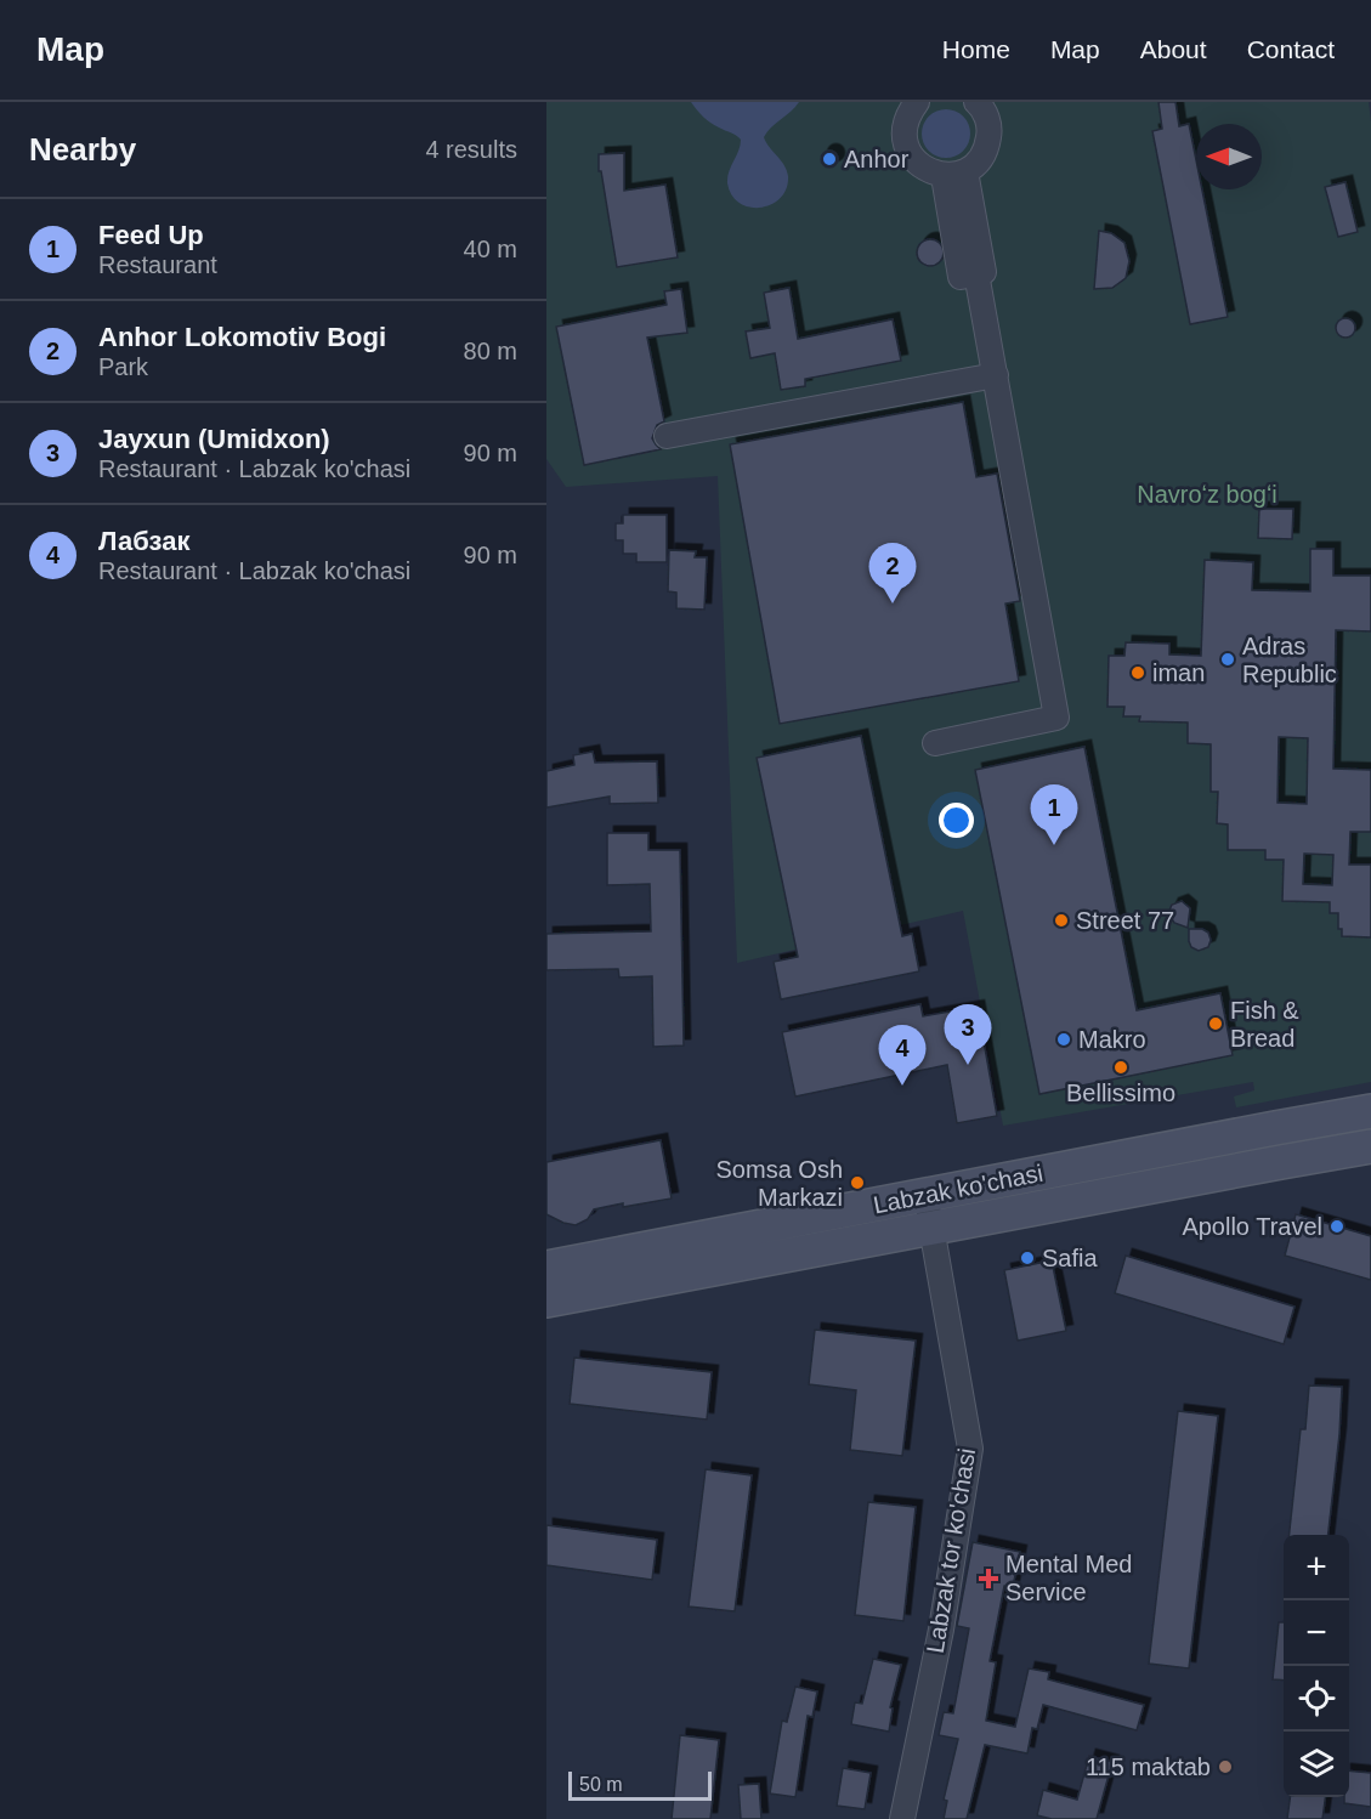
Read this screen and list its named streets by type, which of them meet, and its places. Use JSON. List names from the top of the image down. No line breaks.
{"streets":{"main road":["Labzak ko'chasi"],"street":["Labzak tor ko'chasi"]},"crossings":[["Labzak ko'chasi","Labzak tor ko'chasi"]],"parks":["Navroʻz bogʻi"],"places":{"other":["Anhor","Adras Republic","iman","Street 77","Fish & Bread","Makro","Bellissimo","Somsa Osh Markazi","Apollo Travel","Safia","115 maktab"],"health":["Mental Med Service"]},"scale_bar":"50 m","north":"left","page":{"header":"Map","nav":["Home","Map","About","Contact"],"heading":["Nearby","4 results"],"list":[{"mark":"1","name":"Feed Up","note":"Restaurant","value":"40 m"},{"mark":"2","name":"Anhor Lokomotiv Bogi","note":"Park","value":"80 m"},{"mark":"3","name":"Jayxun (Umidxon)","note":"Restaurant · Labzak ko'chasi","value":"90 m"},{"mark":"4","name":"Лабзак","note":"Restaurant · Labzak ko'chasi","value":"90 m"}],"pins":["2","1","3","4"],"map_buttons":["+","−"],"scale":"50 m"}}
